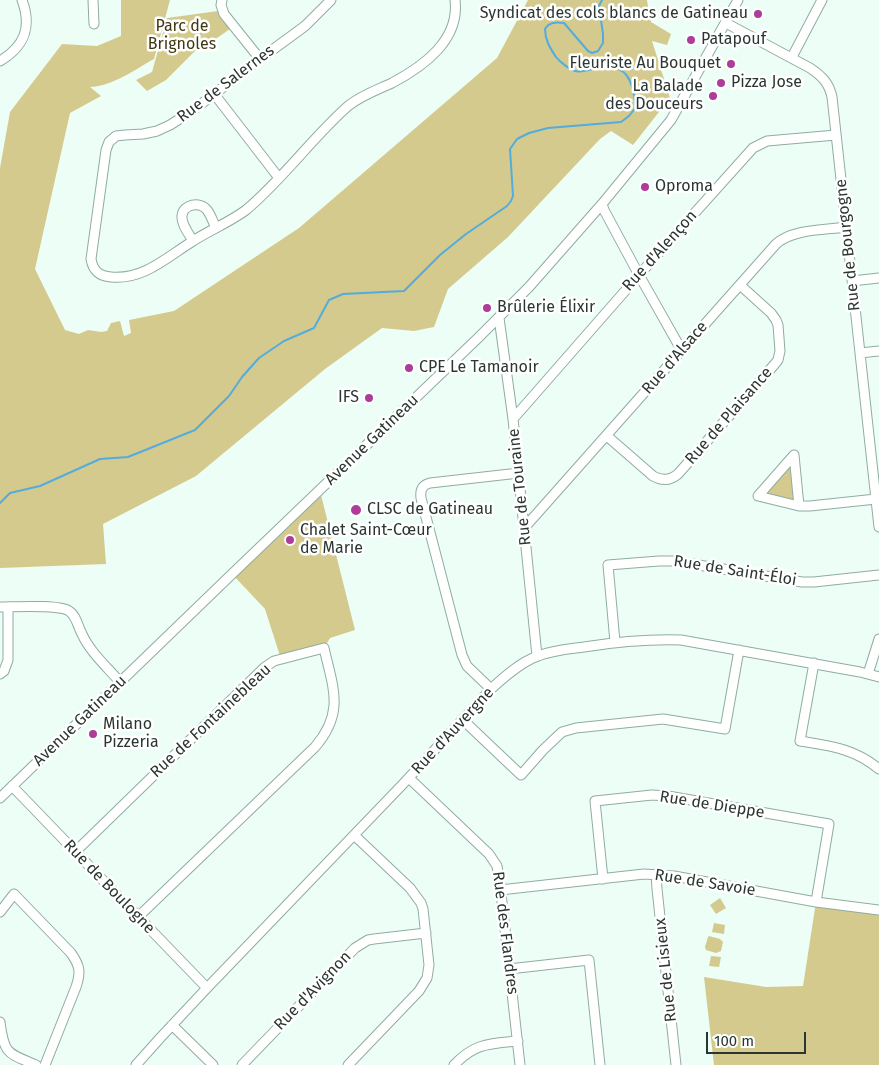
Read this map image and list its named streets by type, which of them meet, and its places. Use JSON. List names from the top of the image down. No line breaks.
{"streets":{"street":["Rue de Salernes","Rue de Bourgogne","Rue d'Alençon","Rue d'Alsace","Rue de Plaisance","Avenue Gatineau","Rue de Touraine","Rue de Saint-Éloi","Rue de Fontainebleau","Rue d'Auvergne","Rue de Dieppe","Rue de Savoie","Rue de Boulogne","Rue des Flandres","Rue de Lisieux","Rue d'Avignon"]},"crossings":[["Rue de Bourgogne","Rue d'Alençon"],["Rue de Bourgogne","Rue d'Alsace"],["Rue de Bourgogne","Avenue Gatineau"],["Rue d'Alençon","Rue de Touraine"],["Rue d'Alsace","Rue de Plaisance"],["Rue d'Alsace","Rue de Touraine"],["Avenue Gatineau","Rue de Touraine"],["Avenue Gatineau","Rue de Boulogne"],["Rue de Touraine","Rue d'Auvergne"],["Rue de Saint-Éloi","Rue d'Auvergne"],["Rue de Fontainebleau","Rue de Boulogne"],["Rue d'Auvergne","Rue de Boulogne"],["Rue d'Auvergne","Rue des Flandres"],["Rue de Dieppe","Rue de Savoie"],["Rue de Savoie","Rue des Flandres"],["Rue de Savoie","Rue de Lisieux"]],"parks":["Parc de Brignoles"],"places":["Syndicat des cols blancs de Gatineau","Patapouf","Fleuriste Au Bouquet","Pizza Jose","La Balade des Douceurs","Oproma","Brûlerie Élixir","CPE Le Tamanoir","IFS","CLSC de Gatineau","Chalet Saint-Cœur de Marie","Milano Pizzeria"],"scale_bar":"100 m"}
